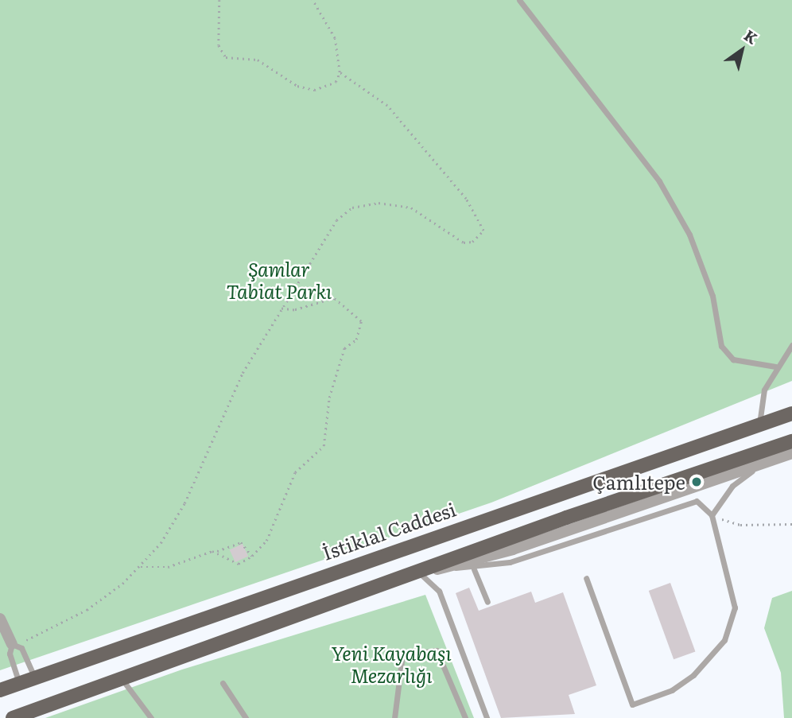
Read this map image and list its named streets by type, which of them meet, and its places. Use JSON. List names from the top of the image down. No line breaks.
{"streets":{"main road":["İstiklal Caddesi"]},"parks":["Şamlar Tabiat Parkı","Yeni Kayabaşı Mezarlığı"],"places":["Çamlıtepe"],"north":"top right"}
